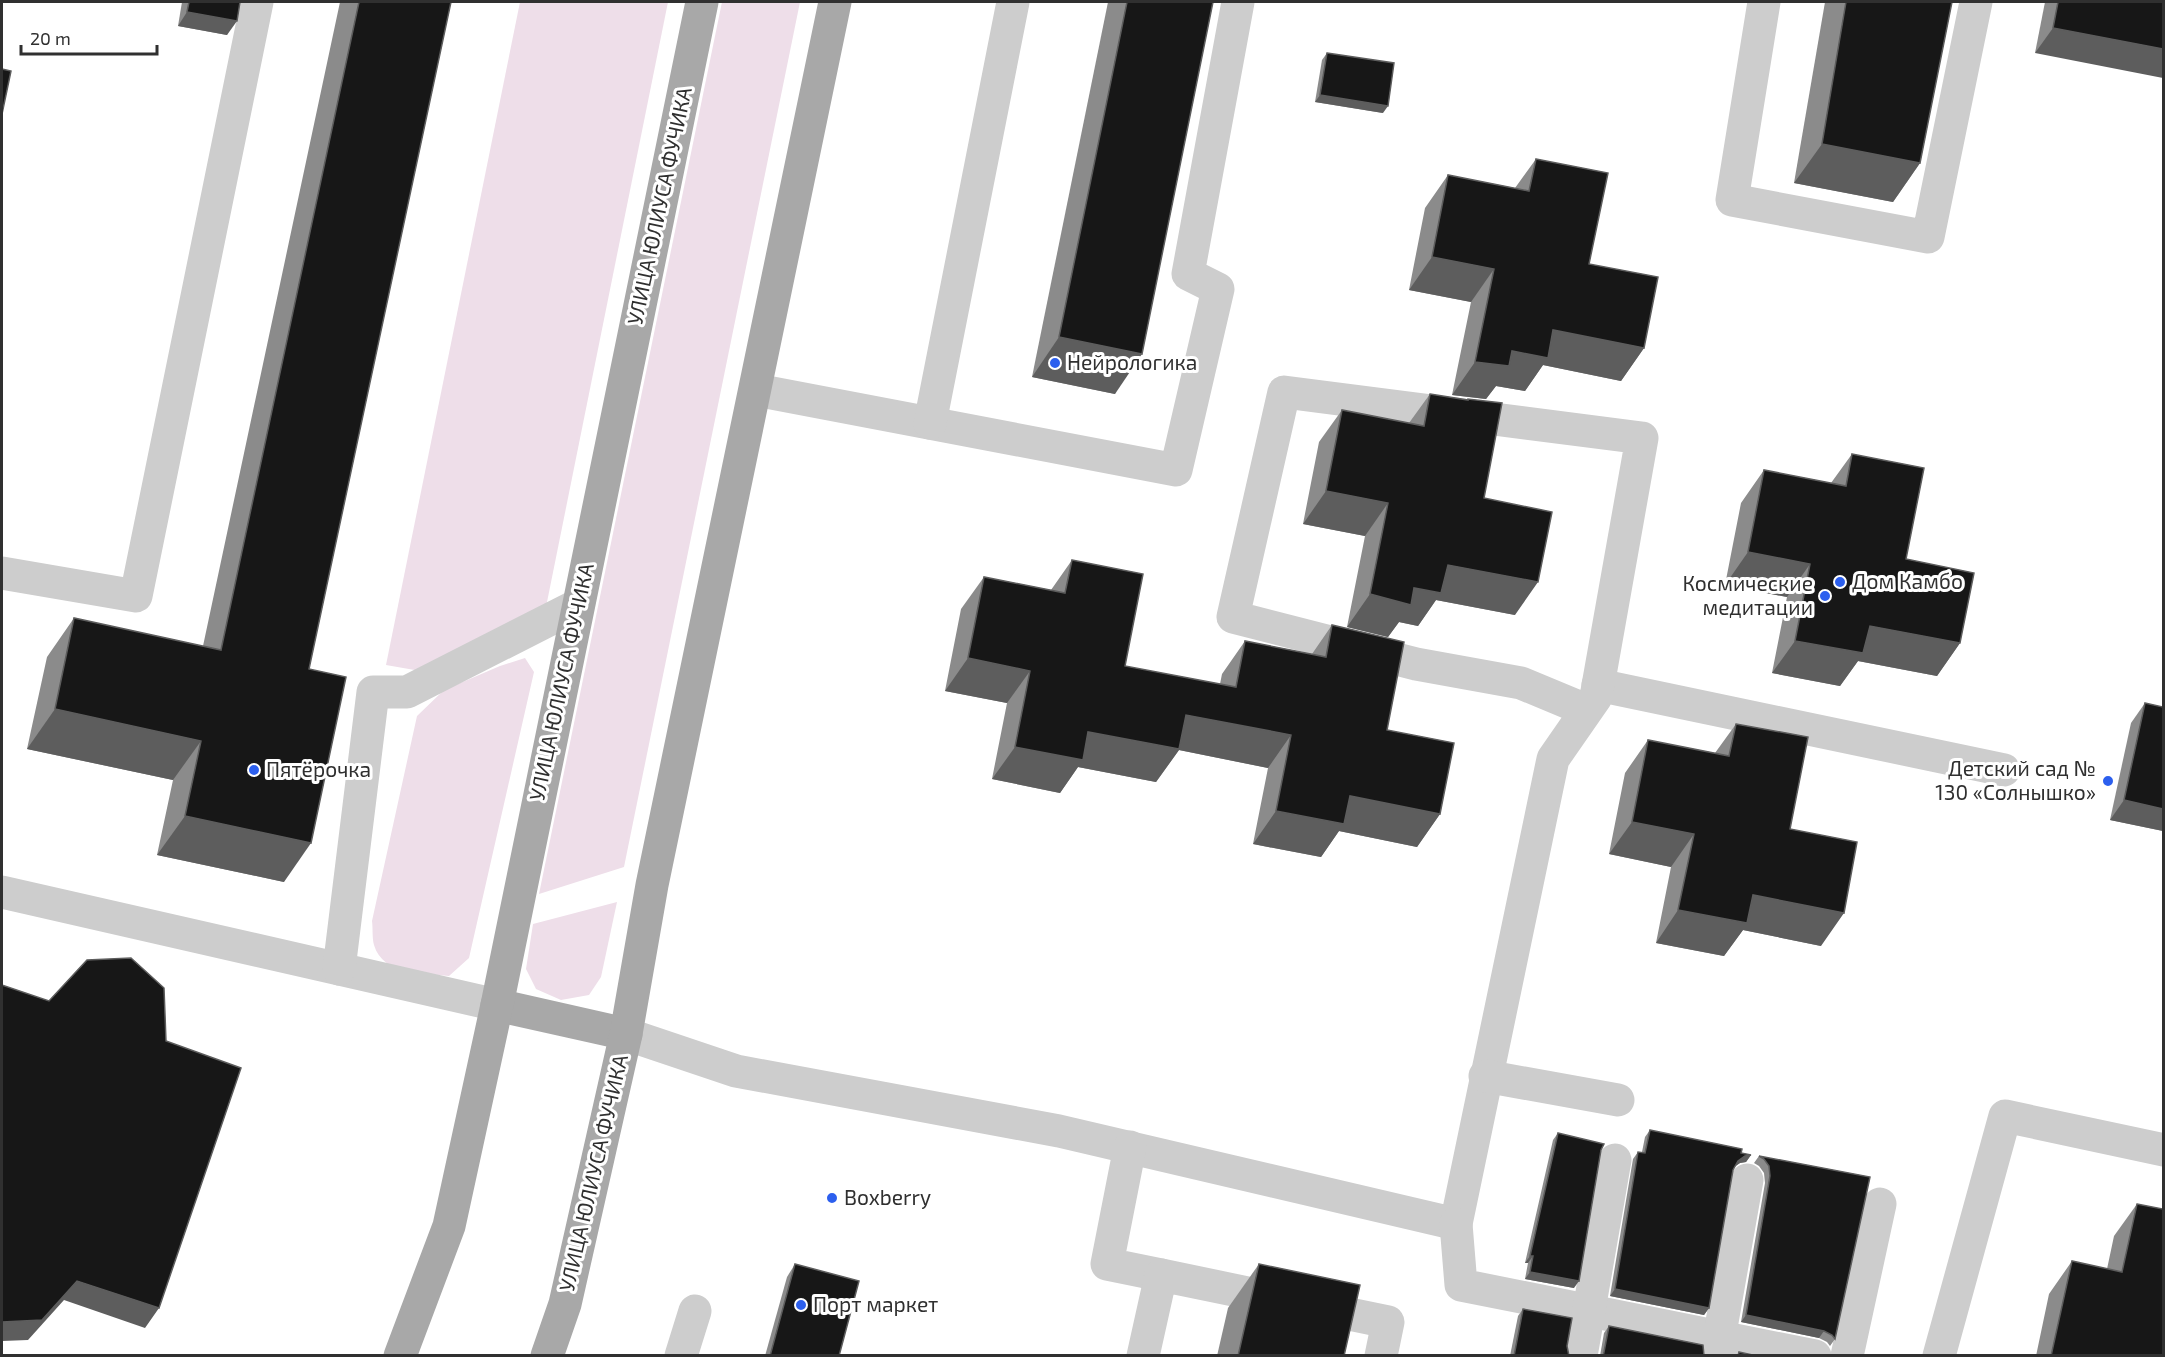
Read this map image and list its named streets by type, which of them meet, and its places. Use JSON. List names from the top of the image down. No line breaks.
{"streets":{"main road":["УЛИЦА ЮЛИУСА ФУЧИКА"]},"places":["Нейрологика","Дом Камбо","Космические медитации","Пятёрочка","Детский сад № 130 «Солнышко»","Boxberry","Порт маркет"],"scale_bar":"20 m"}
